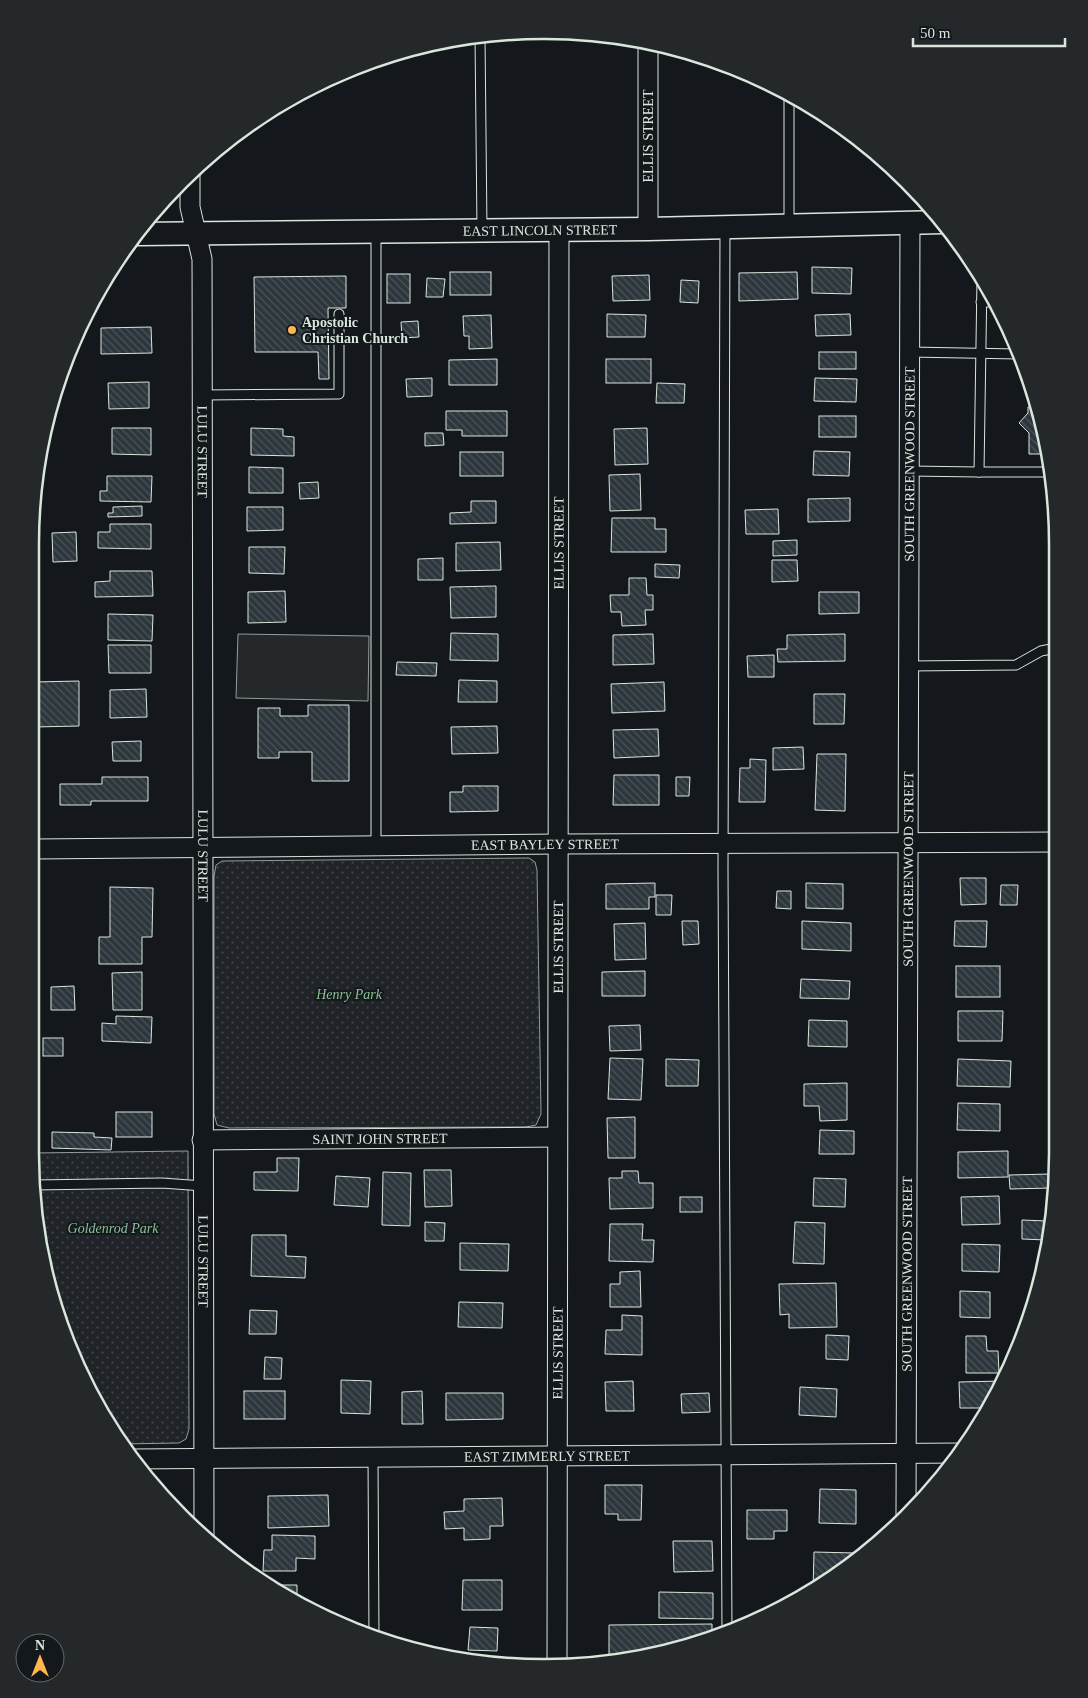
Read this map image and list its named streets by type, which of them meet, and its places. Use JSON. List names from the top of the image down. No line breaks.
{"streets":{"street":["ELLIS STREET","EAST LINCOLN STREET","LULU STREET","SOUTH GREENWOOD STREET","EAST BAYLEY STREET","SAINT JOHN STREET","EAST ZIMMERLY STREET"]},"crossings":[["ELLIS STREET","EAST LINCOLN STREET"],["ELLIS STREET","EAST BAYLEY STREET"],["ELLIS STREET","SAINT JOHN STREET"],["ELLIS STREET","EAST ZIMMERLY STREET"],["EAST LINCOLN STREET","LULU STREET"],["EAST LINCOLN STREET","SOUTH GREENWOOD STREET"],["LULU STREET","EAST BAYLEY STREET"],["LULU STREET","SAINT JOHN STREET"],["LULU STREET","EAST ZIMMERLY STREET"],["SOUTH GREENWOOD STREET","EAST BAYLEY STREET"],["SOUTH GREENWOOD STREET","EAST ZIMMERLY STREET"]],"parks":["Henry Park","Goldenrod Park"],"places":["Apostolic Christian Church"],"scale_bar":"50 m","north":"top"}
